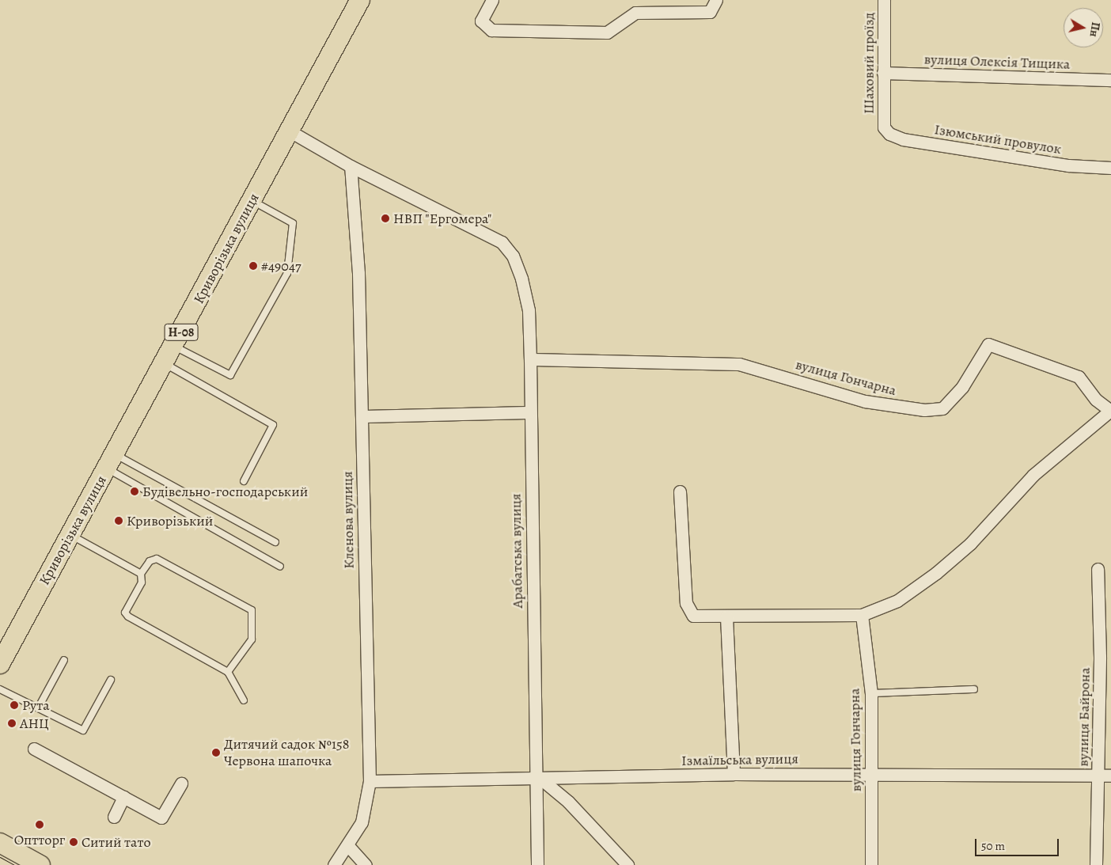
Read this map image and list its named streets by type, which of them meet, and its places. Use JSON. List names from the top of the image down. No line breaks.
{"streets":{"main road":["Криворізька вулиця","Н-08"],"street":["вулиця Олексія Тищика","Шаховий проїзд","Ізюмський провулок","вулиця Гончарна","Кленова вулиця","Арабатська вулиця","вулиця Байрона","Ізмаїльська вулиця"]},"crossings":[["вулиця Олексія Тищика","Шаховий проїзд"],["Шаховий проїзд","Ізюмський провулок"],["вулиця Гончарна","Арабатська вулиця"],["вулиця Гончарна","Ізмаїльська вулиця"],["Кленова вулиця","Арабатська вулиця"],["Кленова вулиця","Ізмаїльська вулиця"],["Арабатська вулиця","Ізмаїльська вулиця"],["вулиця Байрона","Ізмаїльська вулиця"]],"places":["НВП \"Ергомера\"","#49047","Будівельно-господарський","Криворізький","Рута","АНЦ","Дитячий садок №158 Червона шапочка","Оптторг","Ситий тато"],"scale_bar":"50 m","north":"right"}
